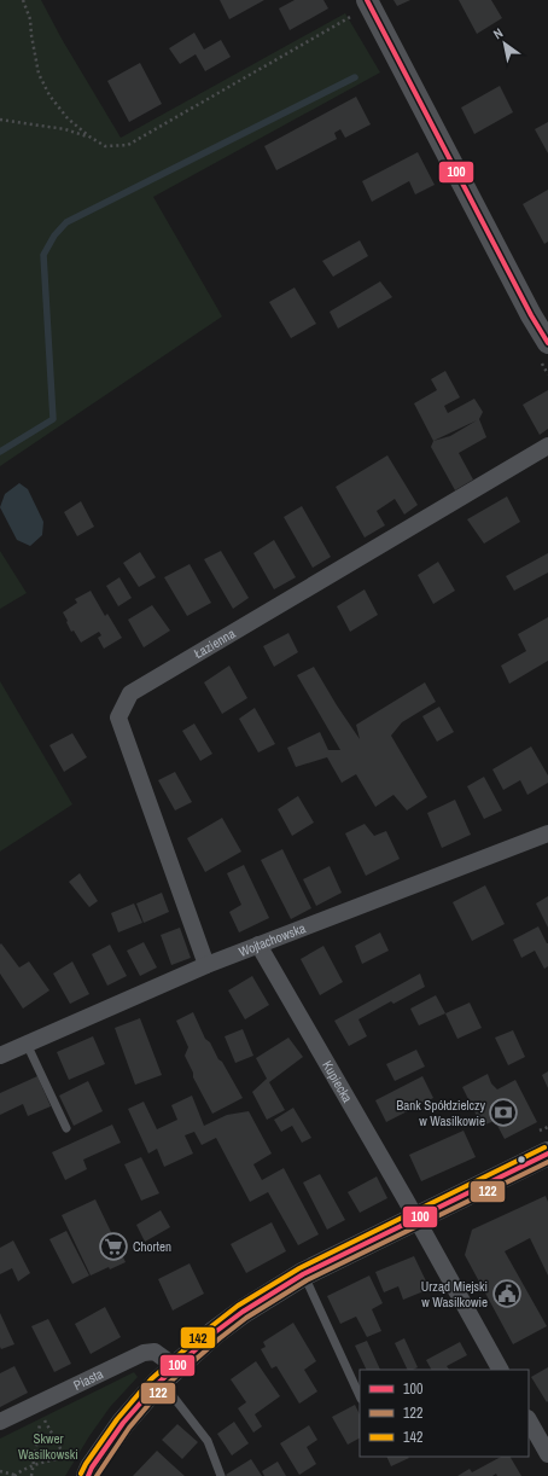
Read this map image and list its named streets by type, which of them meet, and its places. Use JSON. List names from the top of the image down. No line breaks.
{"streets":{"street":["Łazienna","Wojtachowska","Kupiecka","Piasta"]},"crossings":[["Łazienna","Wojtachowska"],["Wojtachowska","Kupiecka"]],"parks":["Skwer Wasilkowski"],"places":{"bank":["Bank Spółdzielczy w Wasilkowie"],"supermarket":["Chorten"],"public building":["Urząd Miejski w Wasilkowie"]},"lines":["transit line 100","transit line 142","transit line 122"],"legend":["100","122","142"],"north":"top left"}
